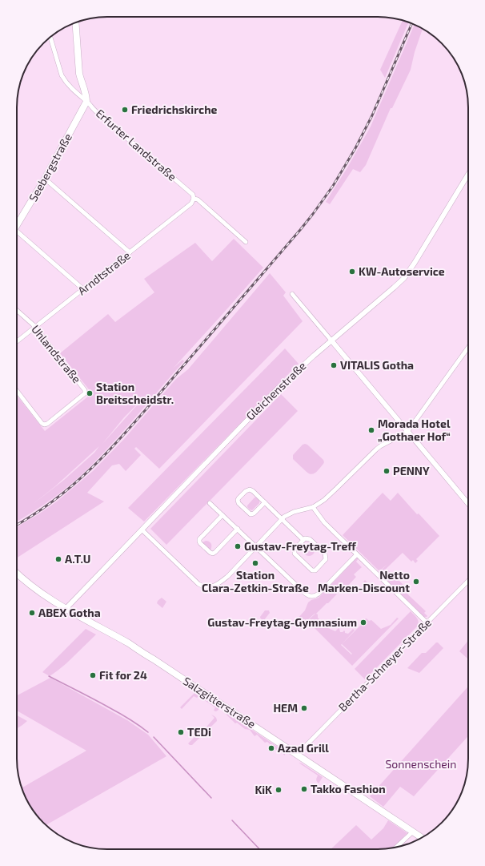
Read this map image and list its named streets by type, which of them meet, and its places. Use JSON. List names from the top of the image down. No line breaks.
{"streets":{"main road":["Seebergstraße","Salzgitterstraße"],"street":["Erfurter Landstraße","Arndtstraße","Uhlandstraße","Gleichenstraße","Bertha-Schneyer-Straße"]},"crossings":[["Erfurter Landstraße","Seebergstraße"],["Erfurter Landstraße","Arndtstraße"],["Arndtstraße","Uhlandstraße"],["Gleichenstraße","Salzgitterstraße"],["Bertha-Schneyer-Straße","Salzgitterstraße"]],"parks":["Sonnenschein"],"places":["Friedrichskirche","KW-Autoservice","VITALIS Gotha","Station Breitscheidstr.","Morada Hotel „Gothaer Hof“","PENNY","Gustav-Freytag-Treff","A.T.U","Station Clara-Zetkin-Straße","Netto Marken-Discount","ABEX Gotha","Gustav-Freytag-Gymnasium","Fit for 24","HEM","TEDi","Azad Grill","Takko Fashion","KiK"]}
